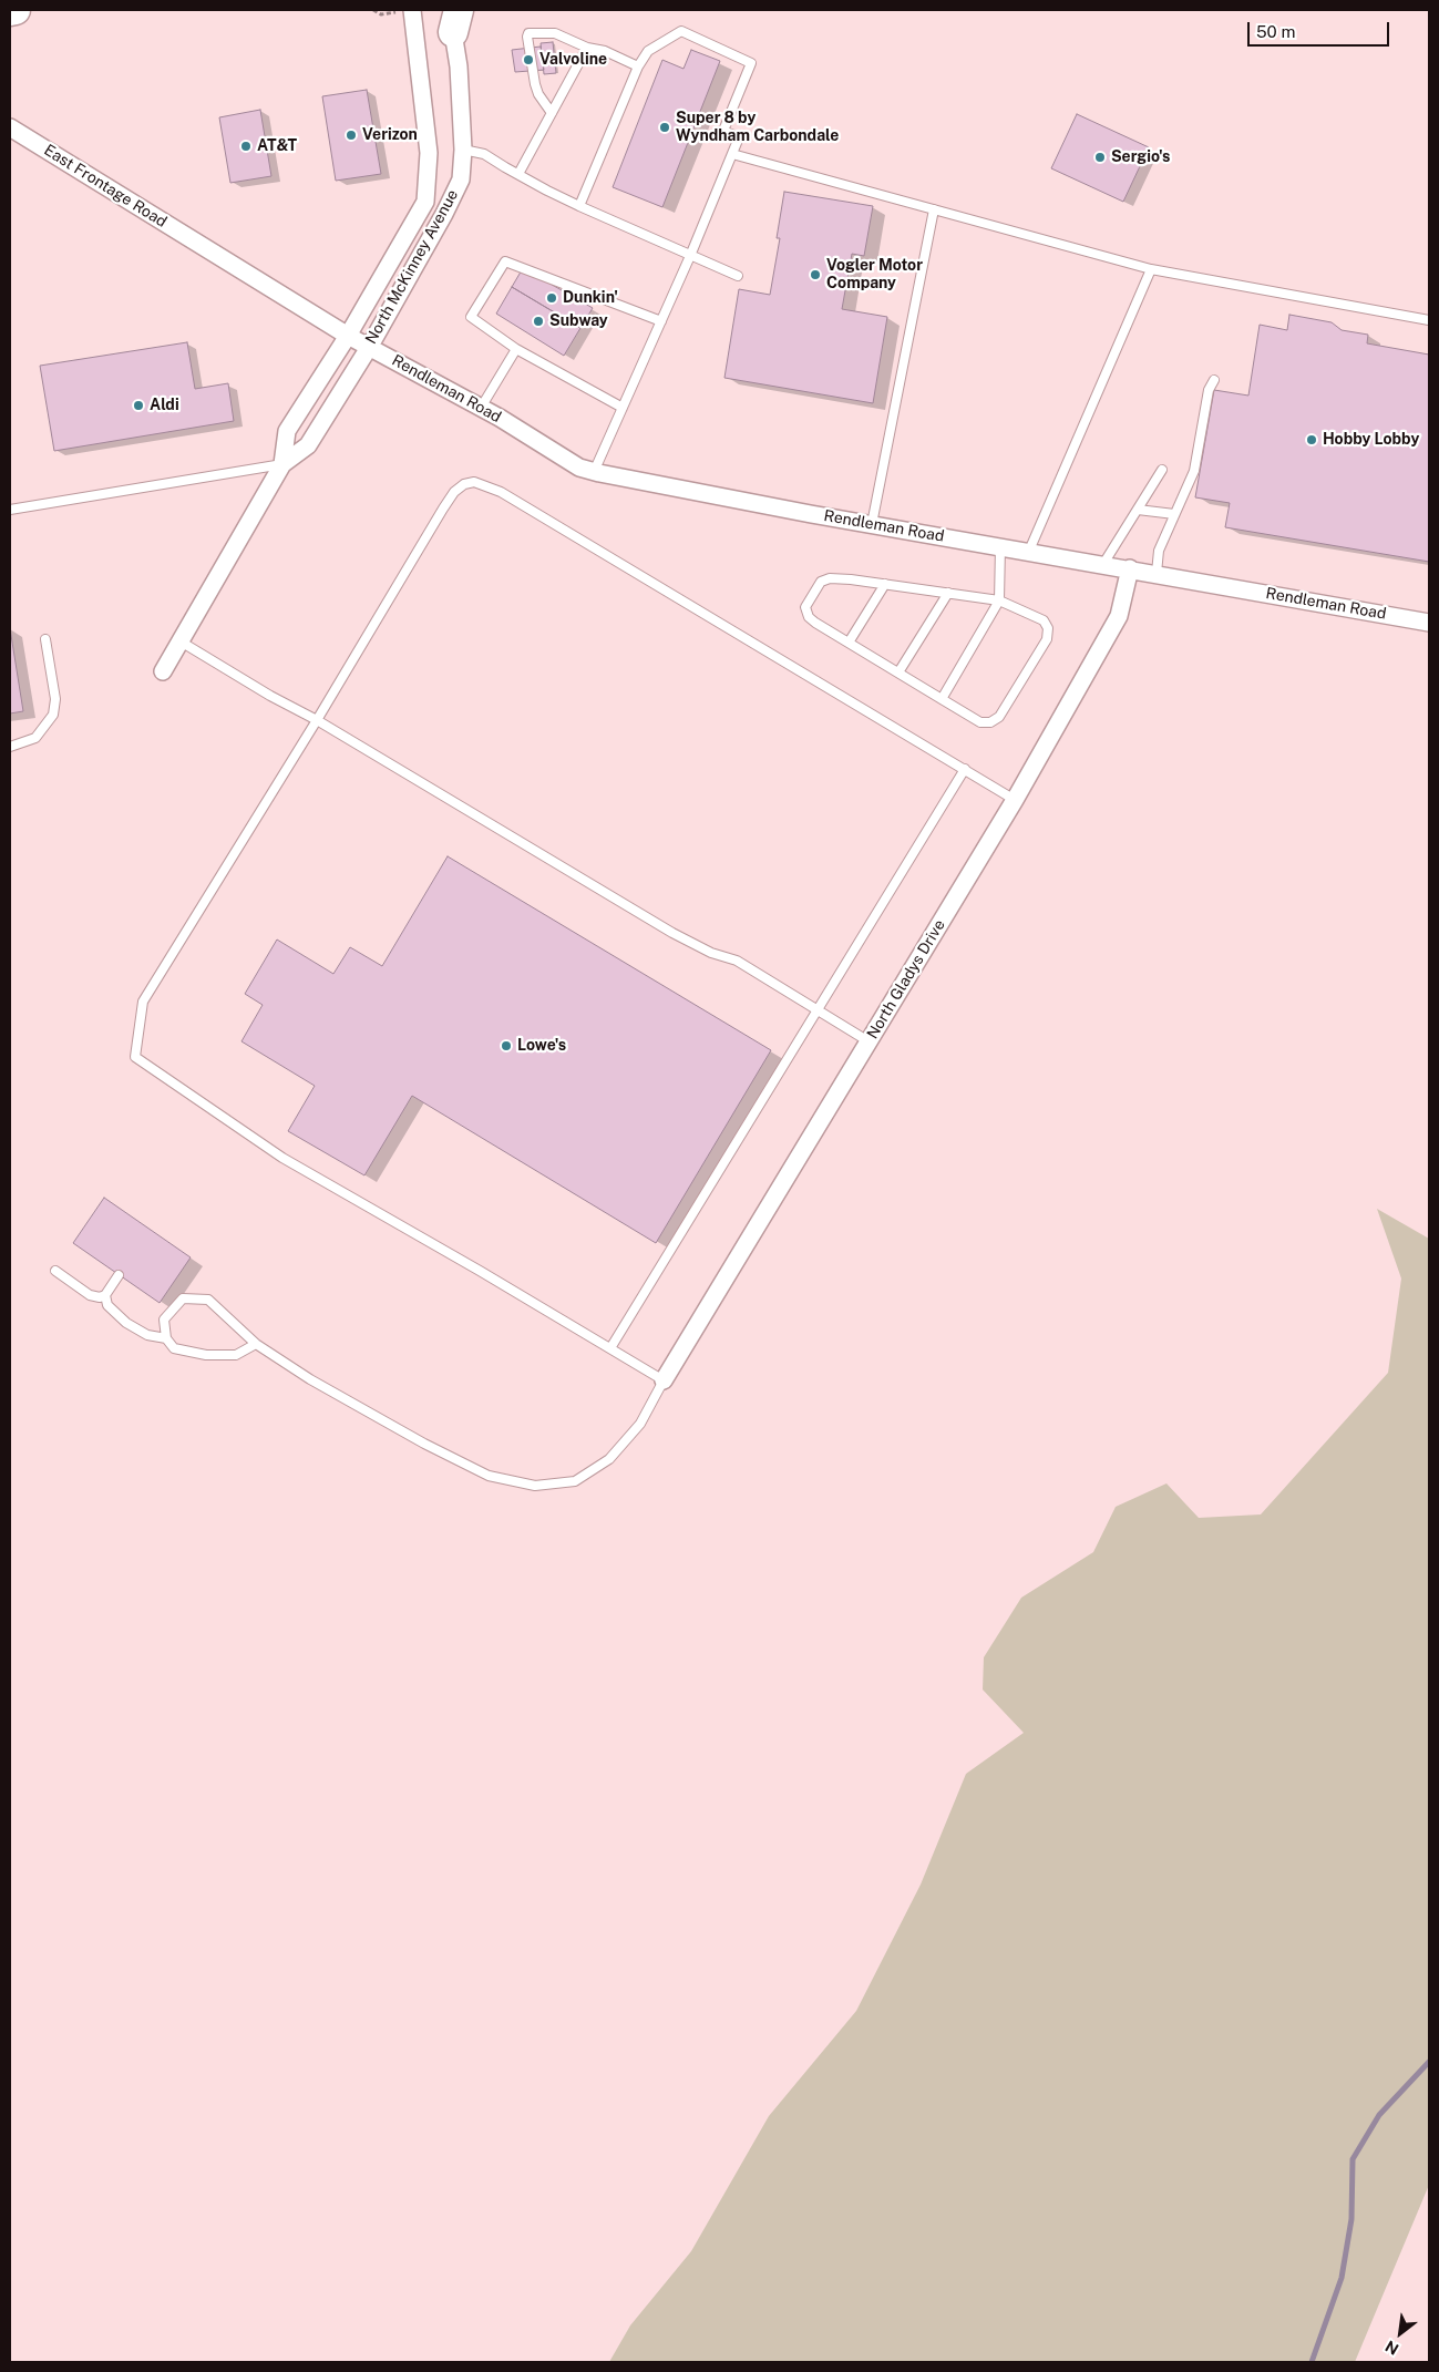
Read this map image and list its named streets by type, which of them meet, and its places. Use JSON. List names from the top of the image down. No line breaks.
{"streets":{"street":["East Frontage Road","North McKinney Avenue","Rendleman Road","North Gladys Drive"]},"crossings":[["East Frontage Road","North McKinney Avenue"],["East Frontage Road","Rendleman Road"],["North McKinney Avenue","Rendleman Road"],["Rendleman Road","North Gladys Drive"]],"places":["Valvoline","Super 8 by Wyndham Carbondale","Verizon","AT&T","Sergio's","Vogler Motor Company","Dunkin'","Subway","Aldi","Hobby Lobby","Lowe's"],"scale_bar":"50 m","north":"bottom left"}
